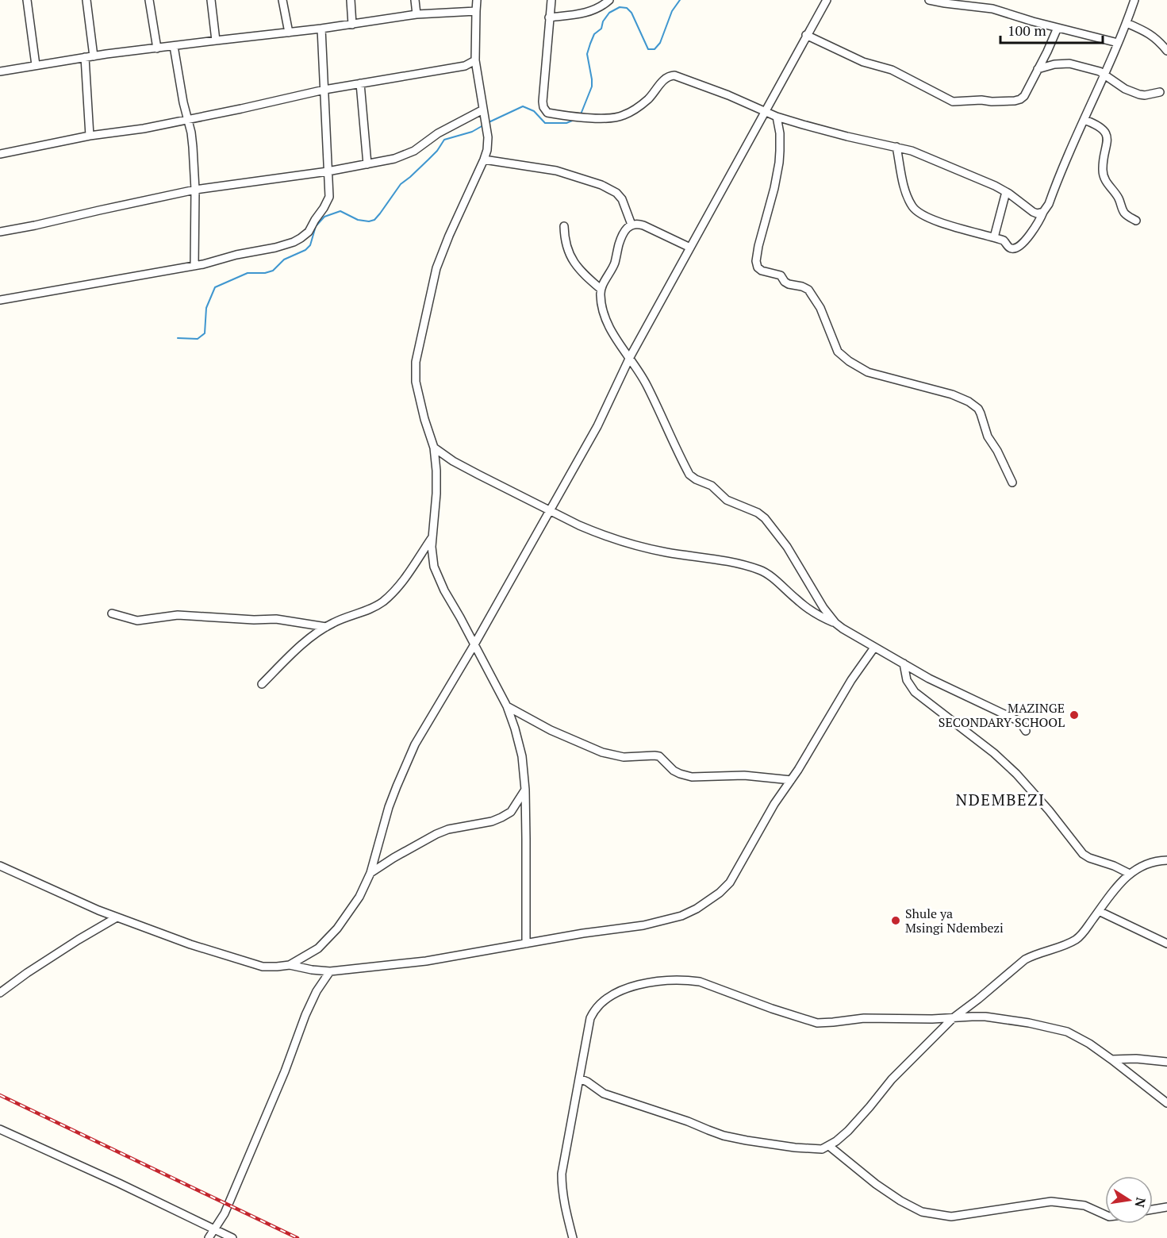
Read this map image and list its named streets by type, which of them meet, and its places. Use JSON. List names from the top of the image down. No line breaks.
{"districts":["NDEMBEZI"],"places":["MAZINGE SECONDARY SCHOOL","Shule ya Msingi Ndembezi"],"scale_bar":"100 m","north":"right"}
